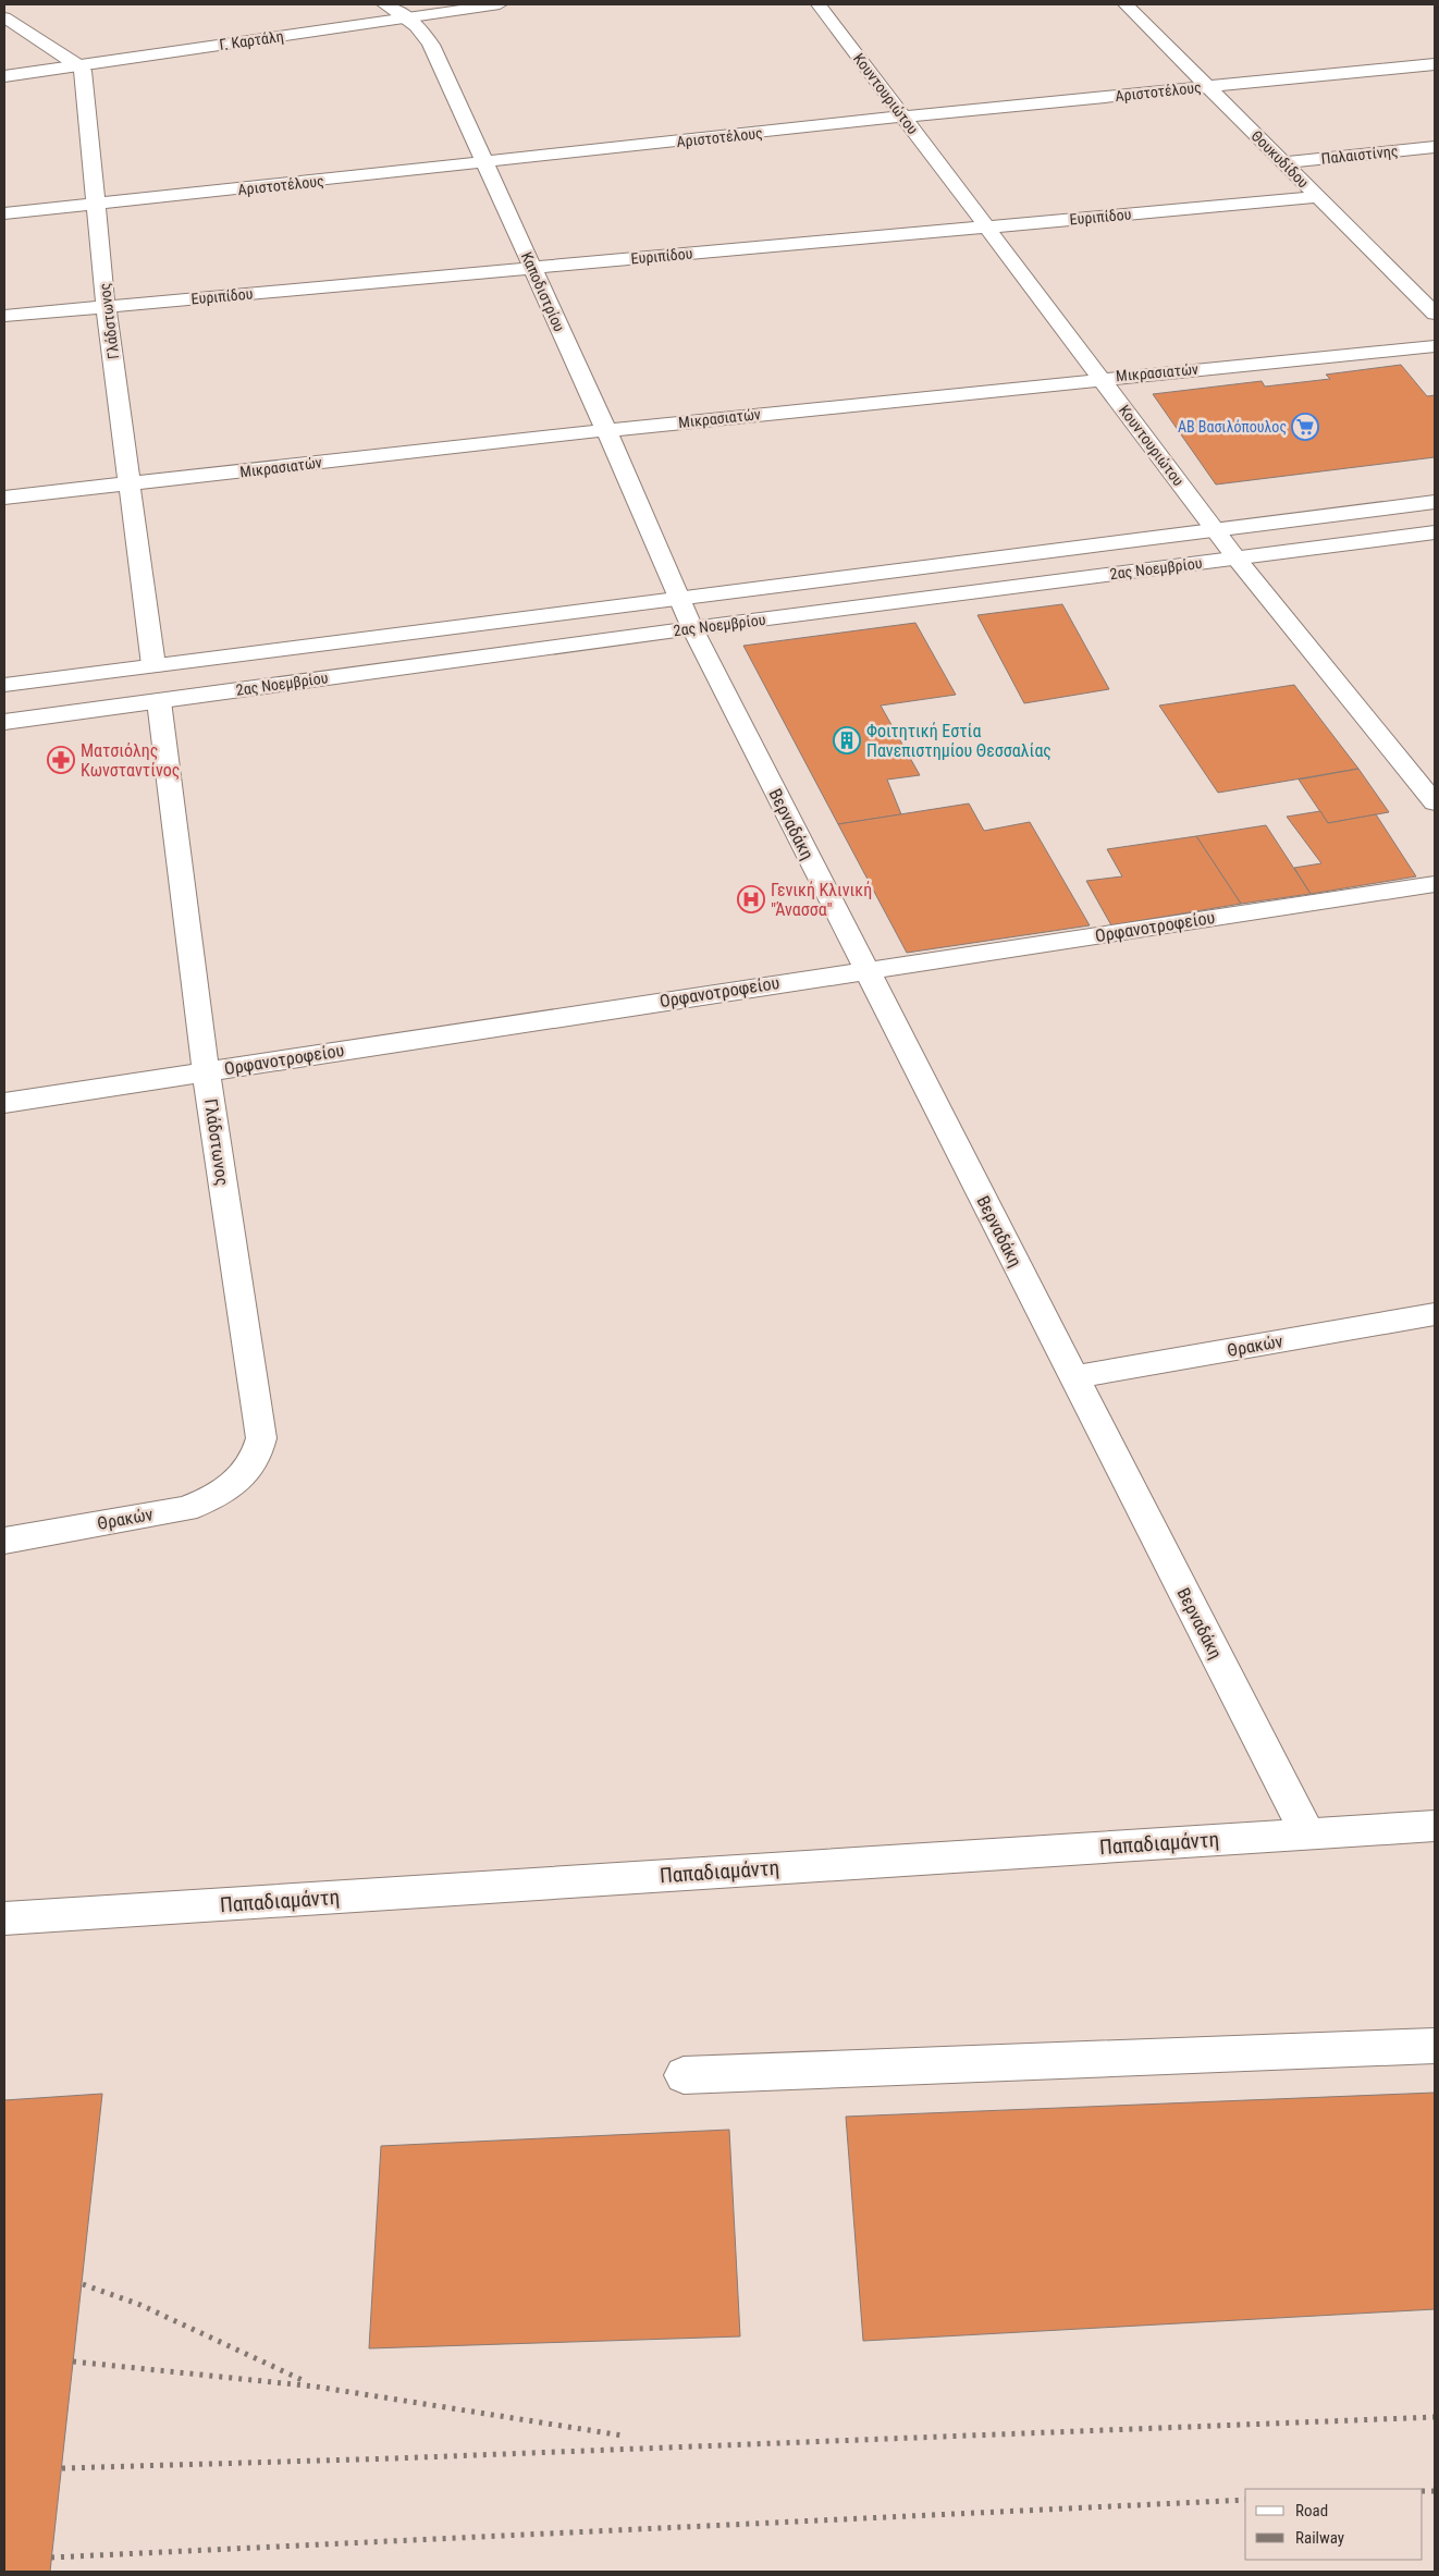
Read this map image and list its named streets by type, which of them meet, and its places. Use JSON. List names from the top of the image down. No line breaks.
{"streets":{"street":["Γ. Καρτάλη","Αριστοτέλους","Κουντουριώτου","Παλαιστίνης","Θουκυδίδου","Ευριπίδου","Καποδιστρίου","Γλάδστωνος","Μικρασιατών","2ας Νοεμβρίου","Βερναδάκη","Ορφανοτροφείου","Θρακών","Παπαδιαμάντη"]},"crossings":[["Γ. Καρτάλη","Καποδιστρίου"],["Γ. Καρτάλη","Γλάδστωνος"],["Αριστοτέλους","Κουντουριώτου"],["Αριστοτέλους","Θουκυδίδου"],["Αριστοτέλους","Καποδιστρίου"],["Αριστοτέλους","Γλάδστωνος"],["Κουντουριώτου","Ευριπίδου"],["Κουντουριώτου","Μικρασιατών"],["Κουντουριώτου","2ας Νοεμβρίου"],["Παλαιστίνης","Θουκυδίδου"],["Θουκυδίδου","Ευριπίδου"],["Ευριπίδου","Καποδιστρίου"],["Ευριπίδου","Γλάδστωνος"],["Καποδιστρίου","Μικρασιατών"],["Καποδιστρίου","2ας Νοεμβρίου"],["Καποδιστρίου","Βερναδάκη"],["Γλάδστωνος","Μικρασιατών"],["Γλάδστωνος","2ας Νοεμβρίου"],["Γλάδστωνος","Ορφανοτροφείου"],["Γλάδστωνος","Θρακών"],["2ας Νοεμβρίου","Βερναδάκη"],["Βερναδάκη","Ορφανοτροφείου"],["Βερναδάκη","Θρακών"],["Βερναδάκη","Παπαδιαμάντη"]],"places":{"supermarket":["ΑΒ Βασιλόπουλος"],"building":["Φοιτητική Εστία Πανεπιστημίου Θεσσαλίας"],"pharmacy":["Ματσιόλης Κωνσταντίνος"],"hospital":["Γενική Κλινική \"Άνασσα\""]},"legend":["Road","Railway"]}
